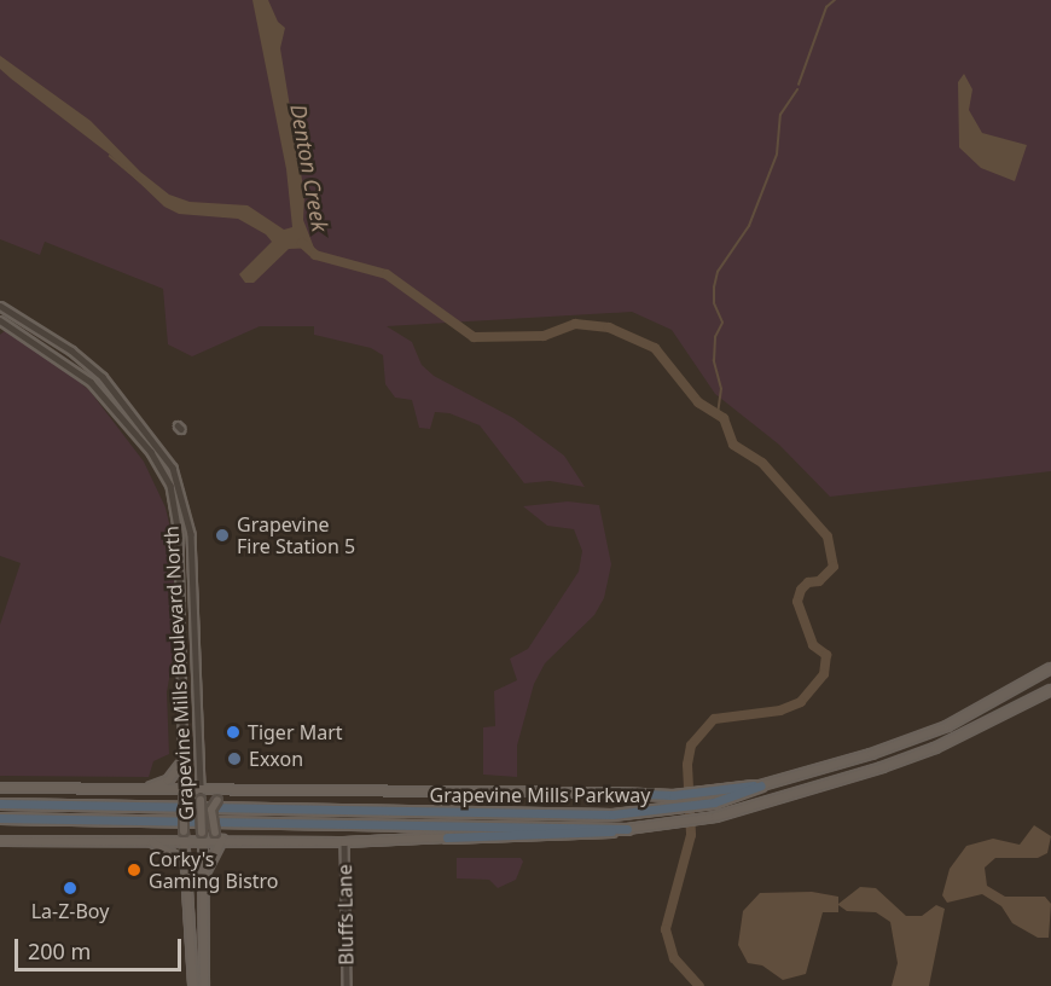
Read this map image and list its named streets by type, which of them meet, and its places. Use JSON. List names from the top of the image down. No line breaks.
{"streets":{"highway":["Grapevine Mills Parkway"],"main road":["Grapevine Mills Boulevard North"],"street":["Bluffs Lane"]},"crossings":[["Grapevine Mills Boulevard North","Grapevine Mills Parkway"]],"water":["Denton Creek"],"places":["Grapevine Fire Station 5","Tiger Mart","Exxon","Corky's Gaming Bistro","La-Z-Boy"],"scale_bar":"200 m"}
